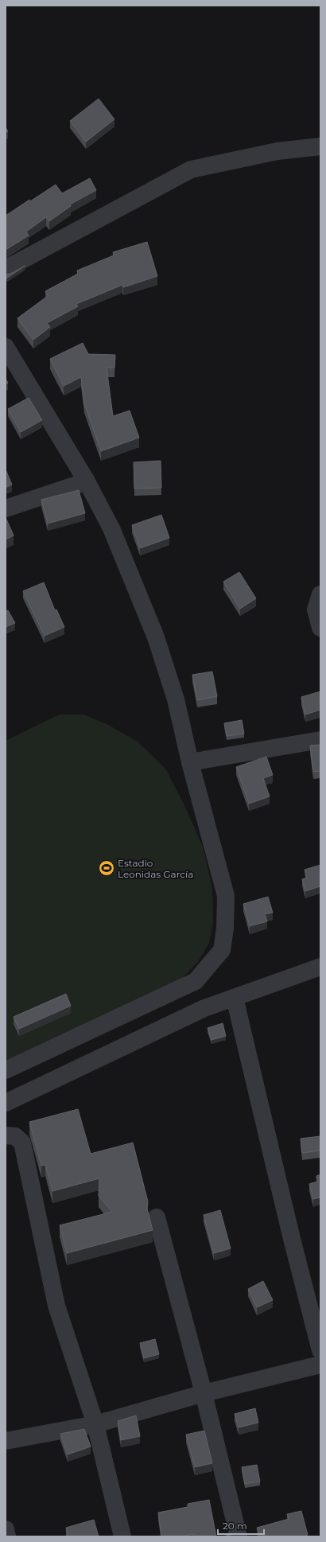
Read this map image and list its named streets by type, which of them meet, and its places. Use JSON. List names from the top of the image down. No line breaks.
{"places":{"sports":["Estadio Leonidas García"]},"scale_bar":"20 m"}
